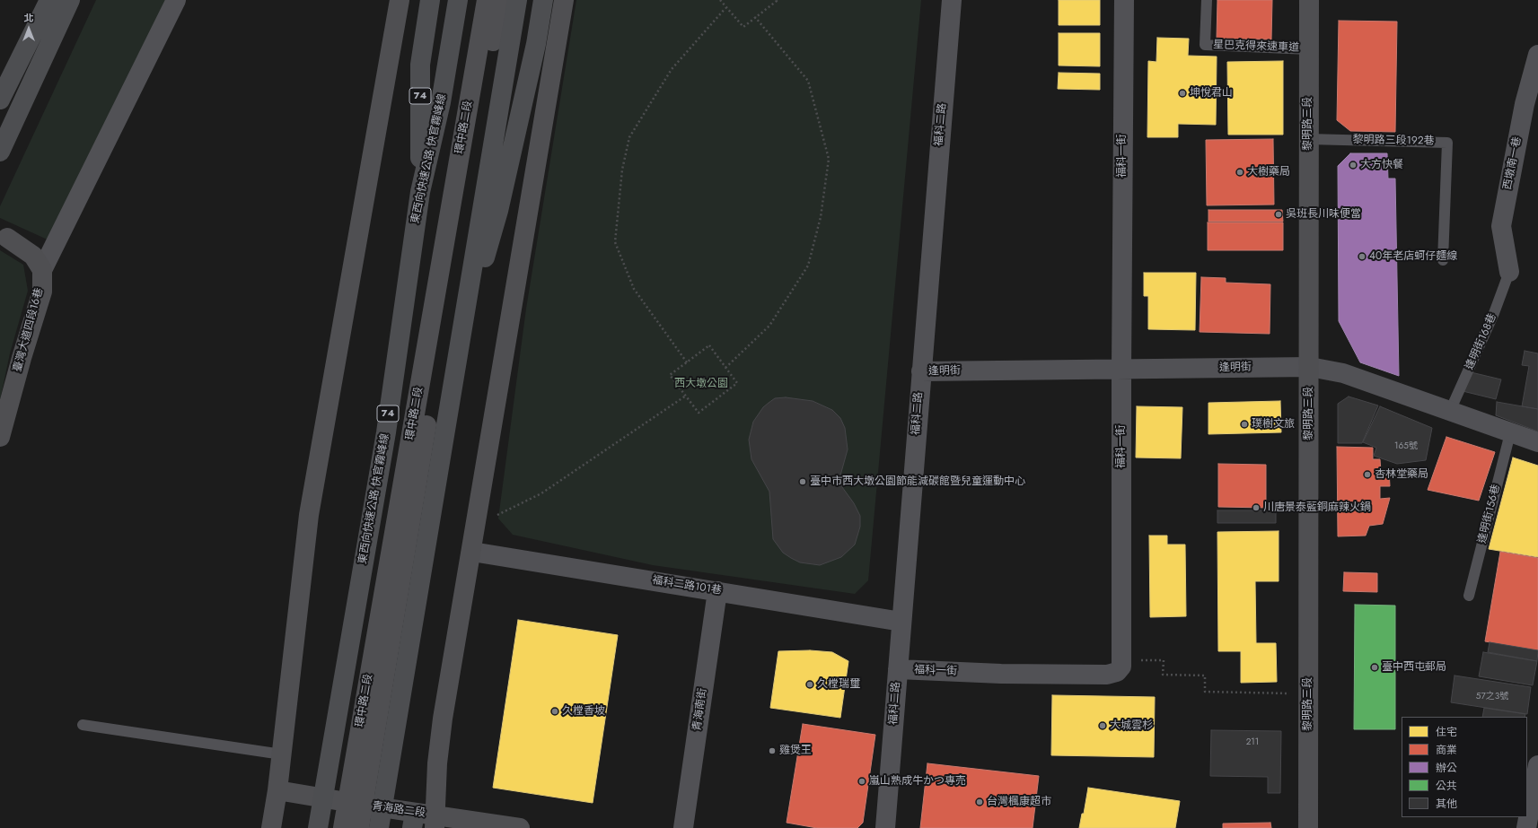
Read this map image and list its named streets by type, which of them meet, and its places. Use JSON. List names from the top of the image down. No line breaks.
{"streets":{"highway":["74","東西向快速公路 快官霧峰線"],"street":["黎明路三段","福科二路","環中路二段","福科一街","西墩南一巷","臺灣大道四段16巷","逢明街","福科二路101巷","青海南街","青海路二段"],"lane":["星巴克得來速車道","黎明路三段192巷","逢明街168巷","逢明街156巷"]},"crossings":[["星巴克得來速車道","黎明路三段"],["74","東西向快速公路 快官霧峰線"],["黎明路三段","黎明路三段192巷"],["黎明路三段","逢明街"],["福科二路","福科一街"],["福科二路","逢明街"],["福科二路","福科二路101巷"],["環中路二段","青海路二段"],["福科一街","逢明街"],["西墩南一巷","逢明街168巷"],["逢明街168巷","逢明街"],["逢明街","逢明街156巷"],["福科二路101巷","青海南街"]],"parks":["西大墩公園"],"places":["坤悅君山","大方快餐","大樹藥局","吳班長川味便當","40年老店蚵仔麵線","璞樹文旅","杏林堂藥局","臺中市西大墩公園節能減碳館暨兒童運動中心","川唐景泰藍銅麻辣火鍋","臺中西屯郵局","久樘瑞璽","久樘香坡","大城雲杉","雞煲王","嵐山熟成牛かつ專売","台灣楓康超市"],"house_numbers":["165號","57之3號","211"],"legend":["住宅","商業","辦公","公共","其他"],"north":"top"}
